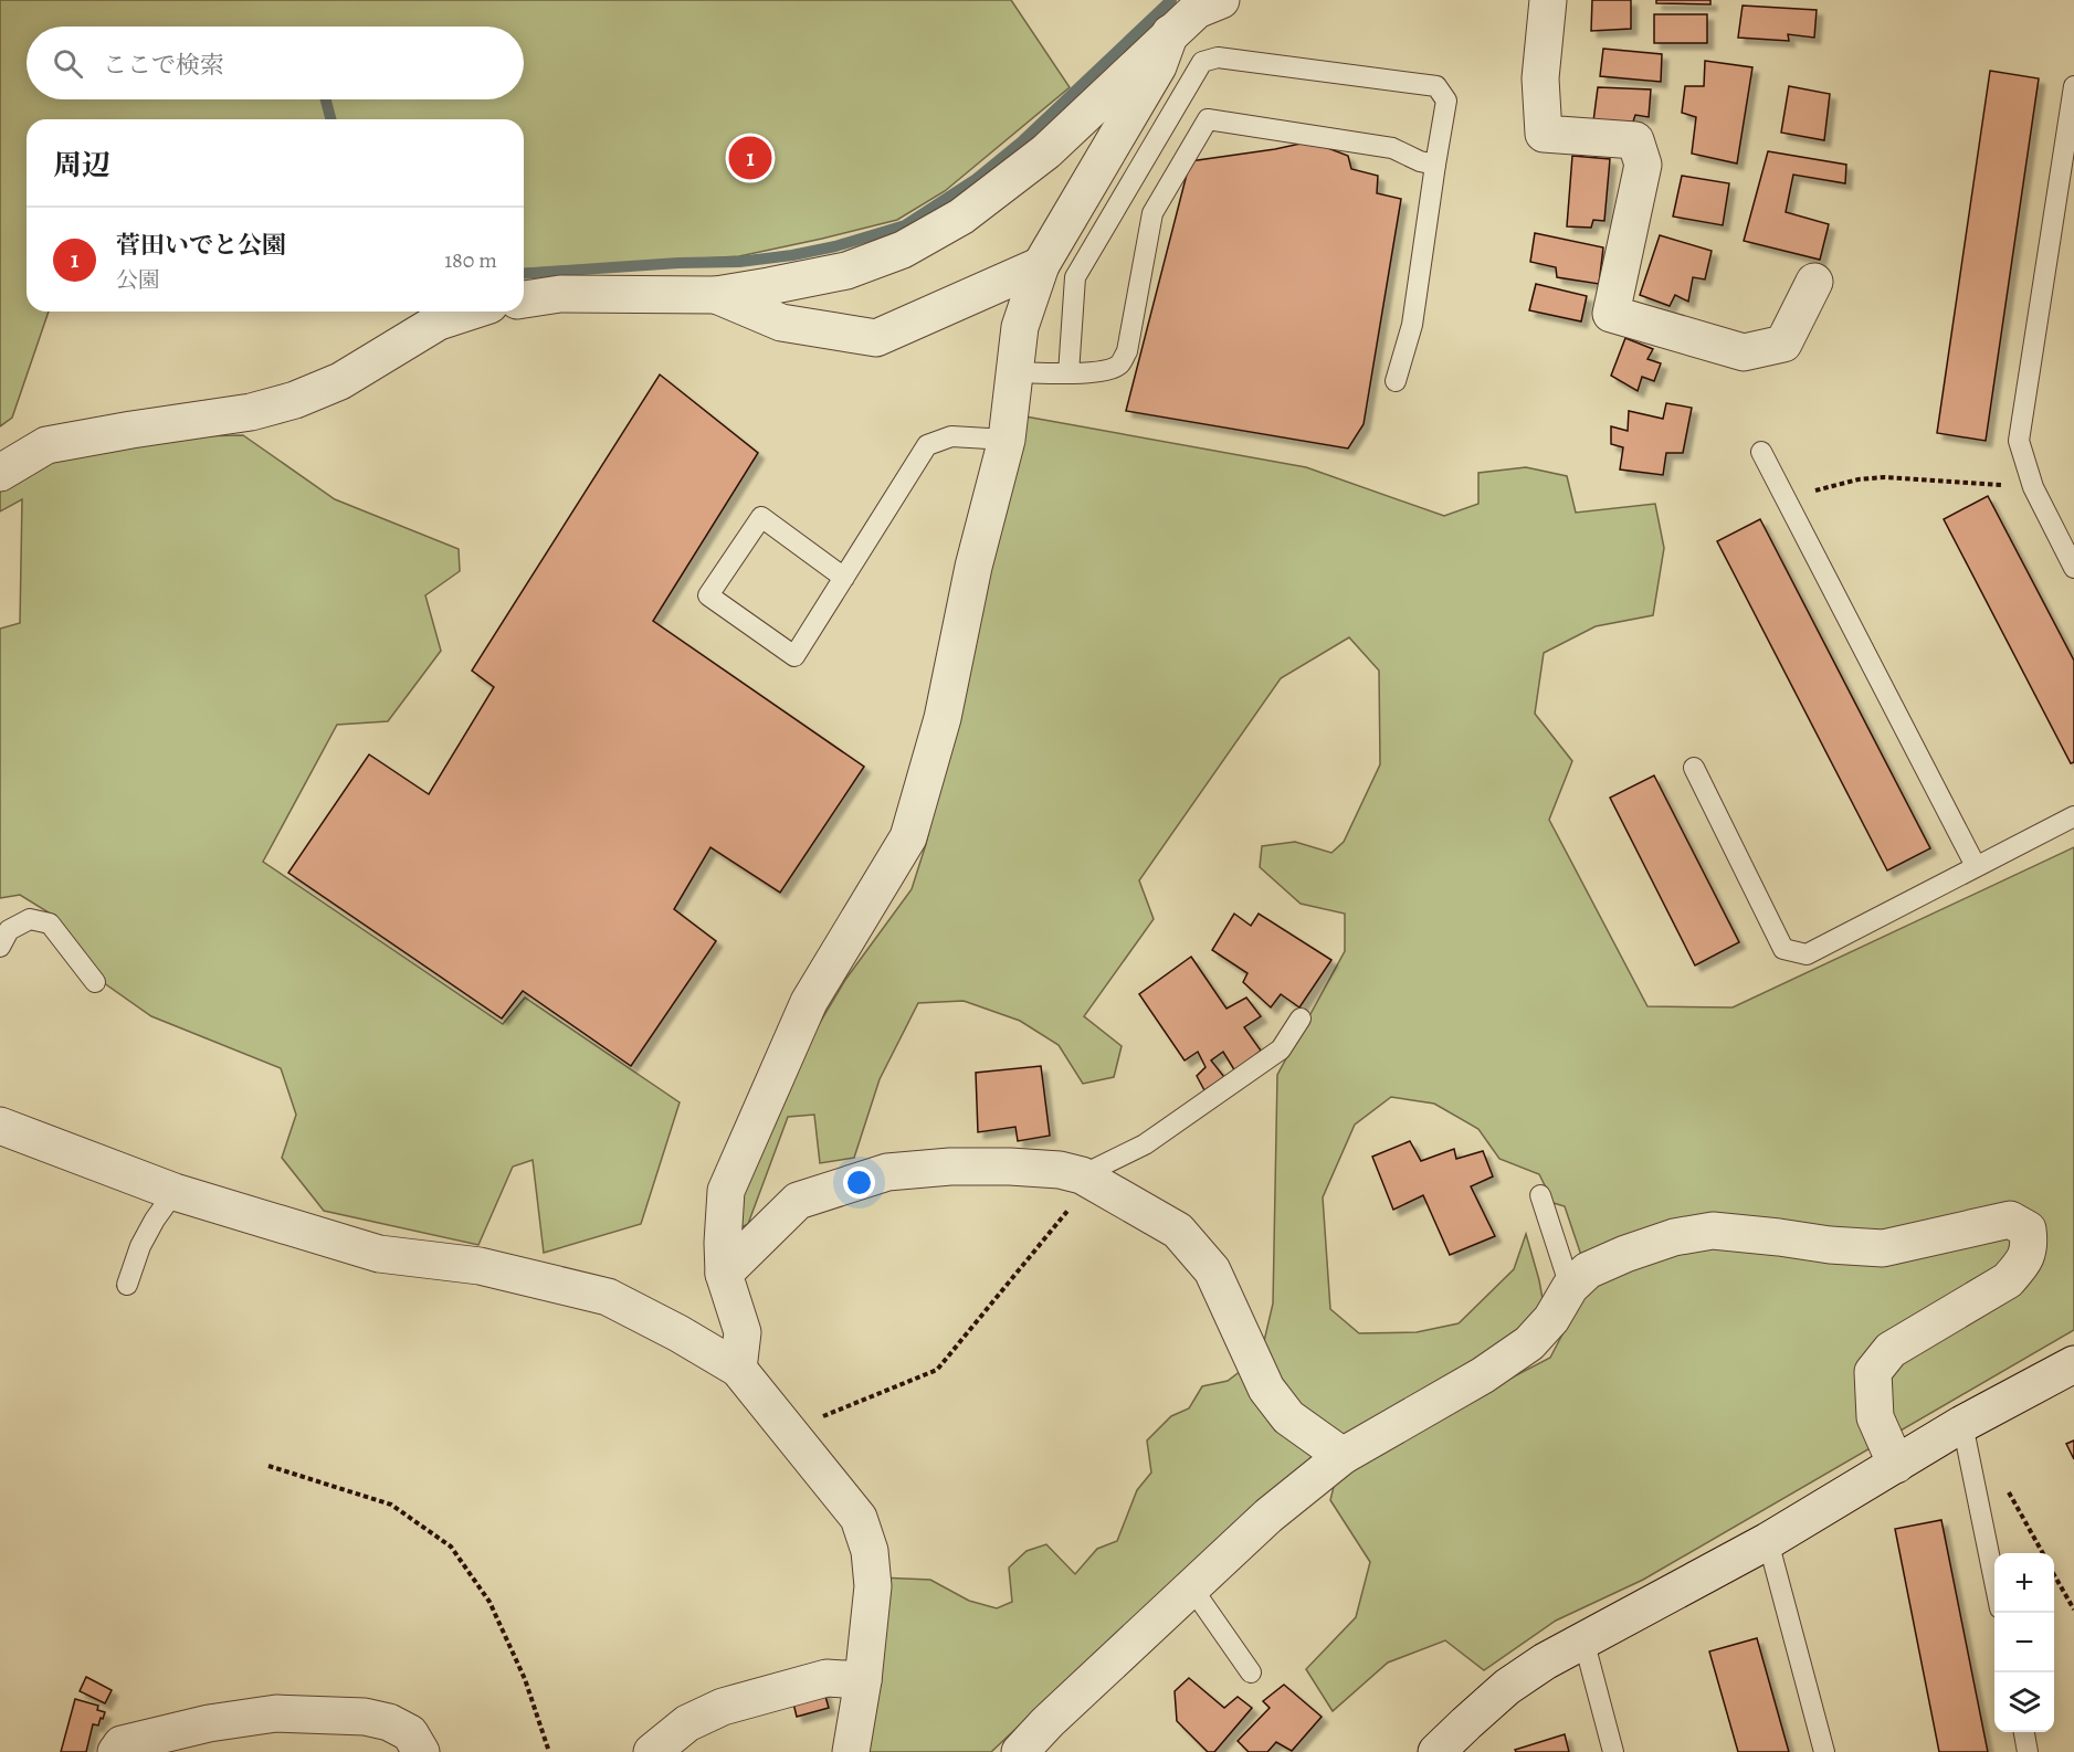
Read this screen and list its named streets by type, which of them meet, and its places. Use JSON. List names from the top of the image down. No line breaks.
{"page":{"search":"ここで検索","heading":"周辺","pins":"1","list":[{"mark":"1","name":"菅田いでと公園","note":"公園","value":"180 m"}],"map_buttons":["+","−"]}}
